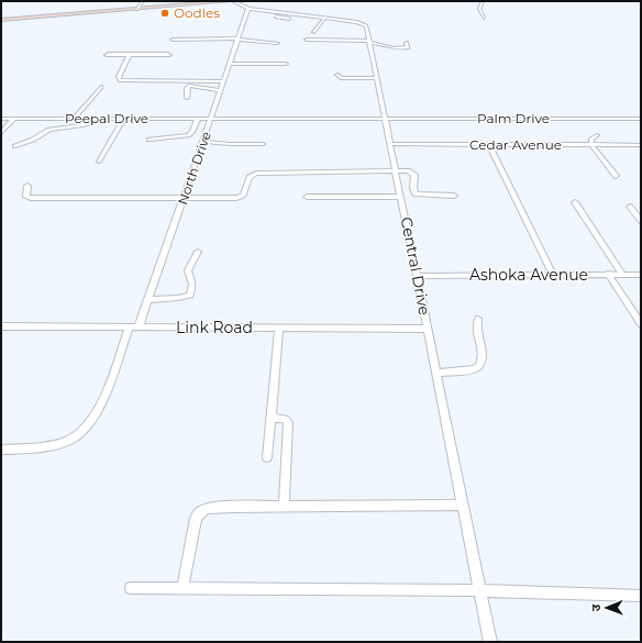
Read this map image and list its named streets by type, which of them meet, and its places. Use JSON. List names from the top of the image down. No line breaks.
{"streets":{"street":["Peepal Drive","Palm Drive","Cedar Avenue","North Drive","Central Drive","Ashoka Avenue","Link Road"]},"crossings":[["Peepal Drive","Palm Drive"],["Peepal Drive","North Drive"],["Peepal Drive","Central Drive"],["Palm Drive","Central Drive"],["Cedar Avenue","Central Drive"],["North Drive","Central Drive"],["North Drive","Link Road"],["Central Drive","Ashoka Avenue"],["Central Drive","Link Road"]],"places":["Oodles"],"north":"left"}
